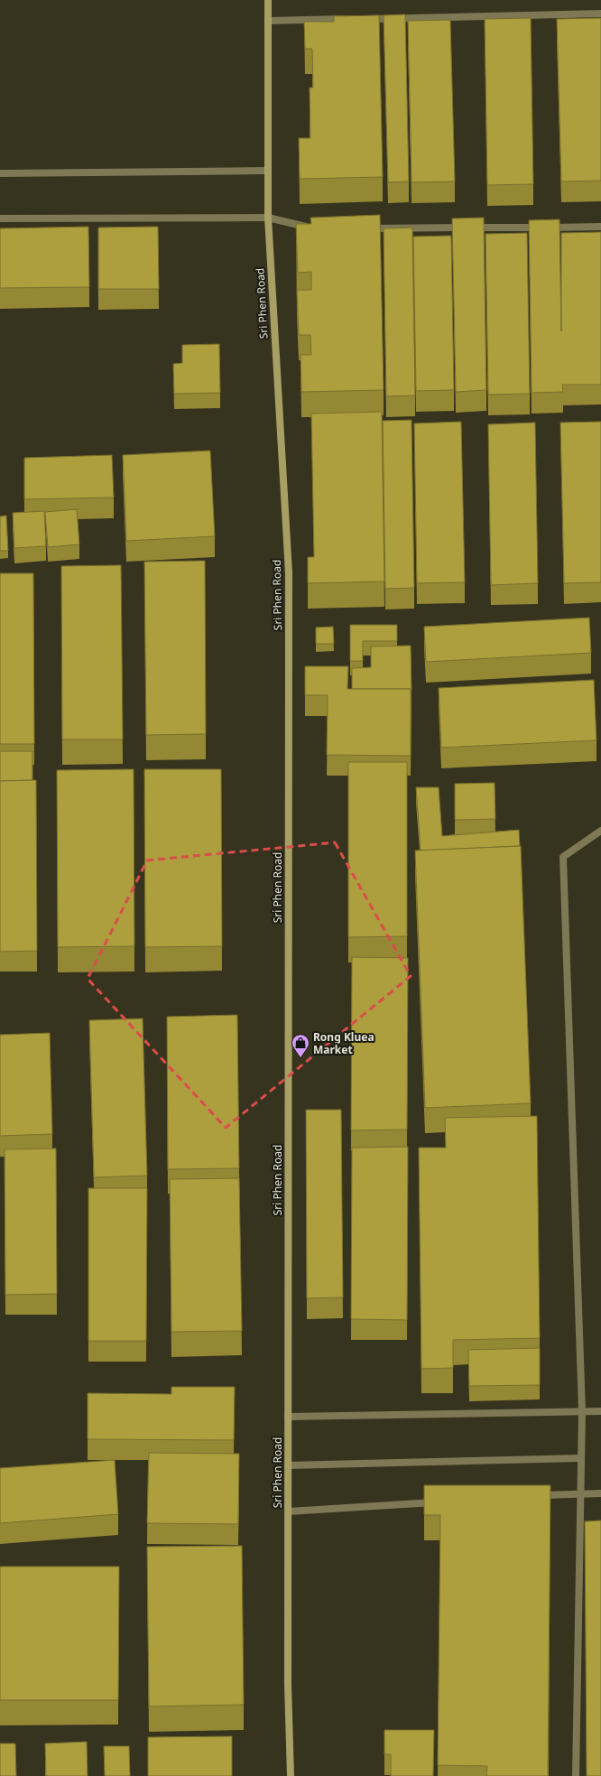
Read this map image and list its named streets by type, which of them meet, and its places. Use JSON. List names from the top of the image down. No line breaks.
{"streets":{"main road":["Sri Phen Road"]},"places":{"shop":["Rong Kluea Market"]}}
